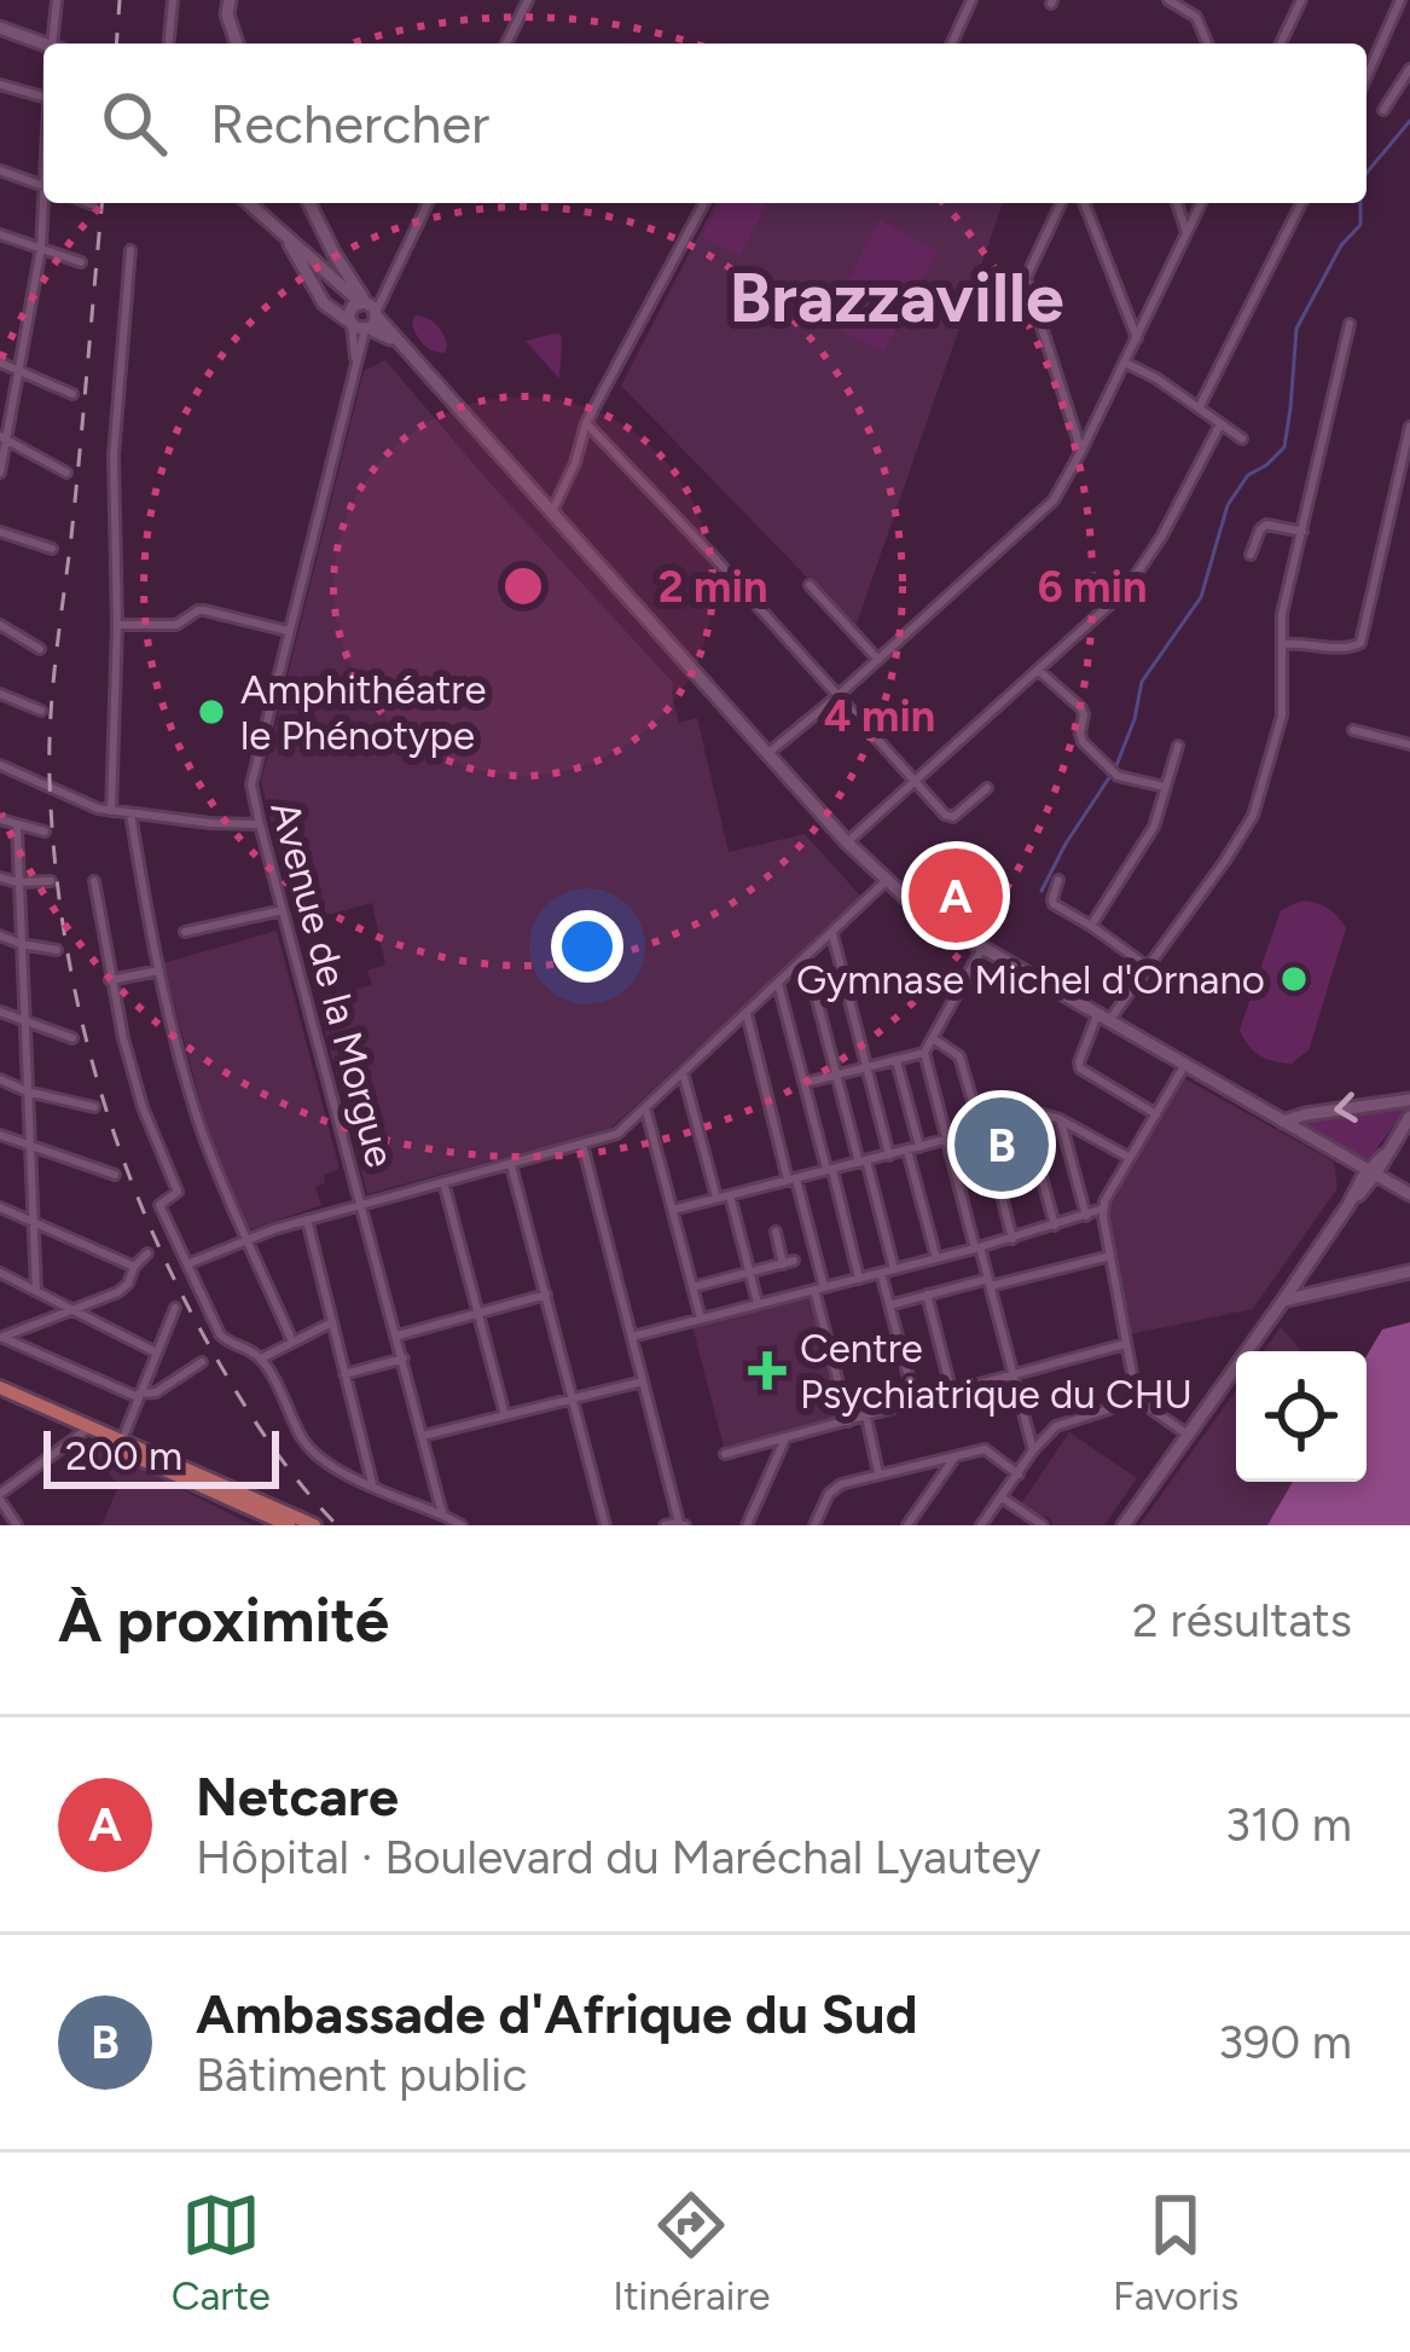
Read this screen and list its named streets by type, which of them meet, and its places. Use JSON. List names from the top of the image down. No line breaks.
{"streets":{"street":["Avenue de la Morgue"]},"districts":["Brazzaville"],"places":{"other":["Amphithéatre le Phénotype","Gymnase Michel d'Ornano"],"health":["Centre Psychiatrique du CHU"]},"scale_bar":"200 m","page":{"search":"Rechercher","pins":["A","B"],"scale":"200 m","heading":["À proximité","2 résultats"],"list":[{"mark":"A","name":"Netcare","note":"Hôpital · Boulevard du Maréchal Lyautey","value":"310 m"},{"mark":"B","name":"Ambassade d'Afrique du Sud","note":"Bâtiment public","value":"390 m"}],"nav":["Carte","Itinéraire","Favoris"]},"rings":["2 min","6 min","4 min"]}
